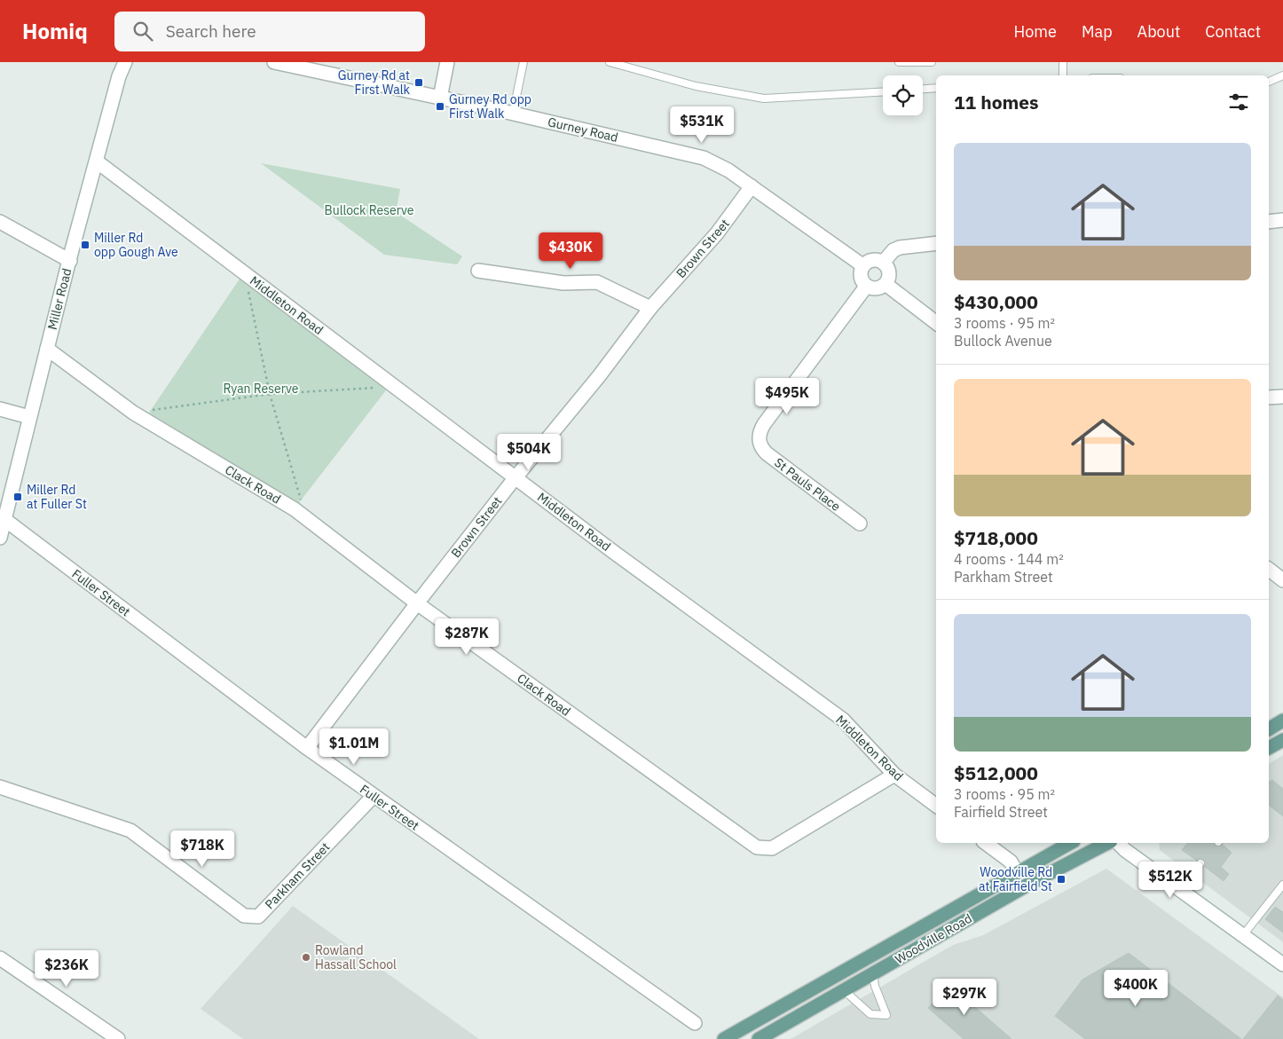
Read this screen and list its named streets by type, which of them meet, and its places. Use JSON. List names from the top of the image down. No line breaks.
{"streets":{"main road":["Woodville Road"],"street":["Gurney Road","Brown Street","Miller Road","Middleton Road","Clack Road","St Pauls Place","Fuller Street","Parkham Street"]},"crossings":[["Gurney Road","Brown Street"],["Gurney Road","St Pauls Place"],["Brown Street","Middleton Road"],["Brown Street","Clack Road"],["Brown Street","Fuller Street"],["Miller Road","Middleton Road"],["Miller Road","Clack Road"],["Miller Road","Fuller Street"],["Middleton Road","Clack Road"],["Fuller Street","Parkham Street"]],"parks":["Bullock Reserve","Ryan Reserve"],"places":{"transit":["Gurney Rd at First Walk","Gurney Rd opp First Walk","Miller Rd opp Gough Ave","Miller Rd at Fuller St","Woodville Rd at Fairfield St"],"other":["Rowland Hassall School"]},"page":{"header":"Homiq","search":"Search here","nav":["Home","Map","About","Contact"],"heading":"11 homes","price":["$531K","$430K","$495K","$504K","$287K","$1.01M","$718K","$512K","$236K","$400K","$297K"],"list":[{"name":"$430,000","note":"3 rooms · 95 m² · Bullock Avenue"},{"name":"$718,000","note":"4 rooms · 144 m² · Parkham Street"},{"name":"$512,000","note":"3 rooms · 95 m² · Fairfield Street"}]}}
